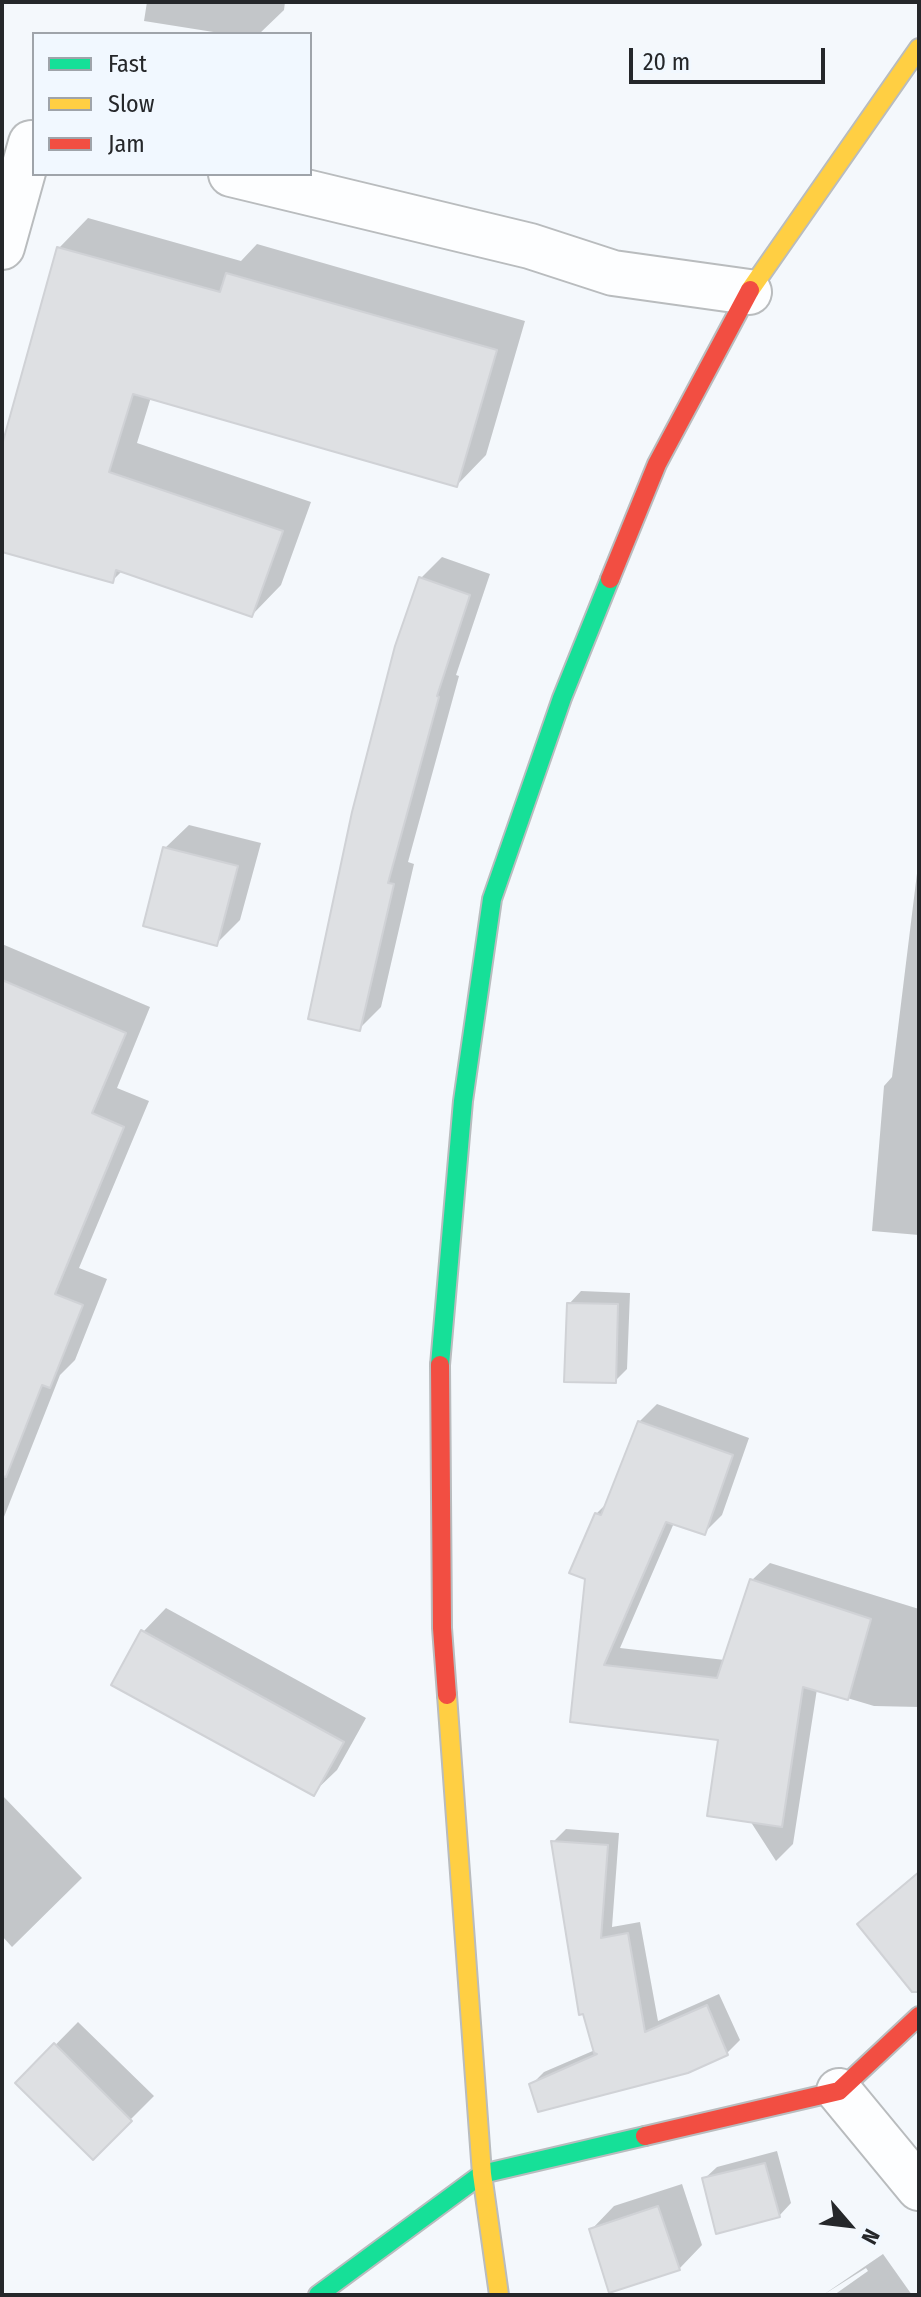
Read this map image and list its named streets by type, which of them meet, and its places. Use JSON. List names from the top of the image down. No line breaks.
{"legend":["Fast","Slow","Jam"],"scale_bar":"20 m","north":"bottom right"}
